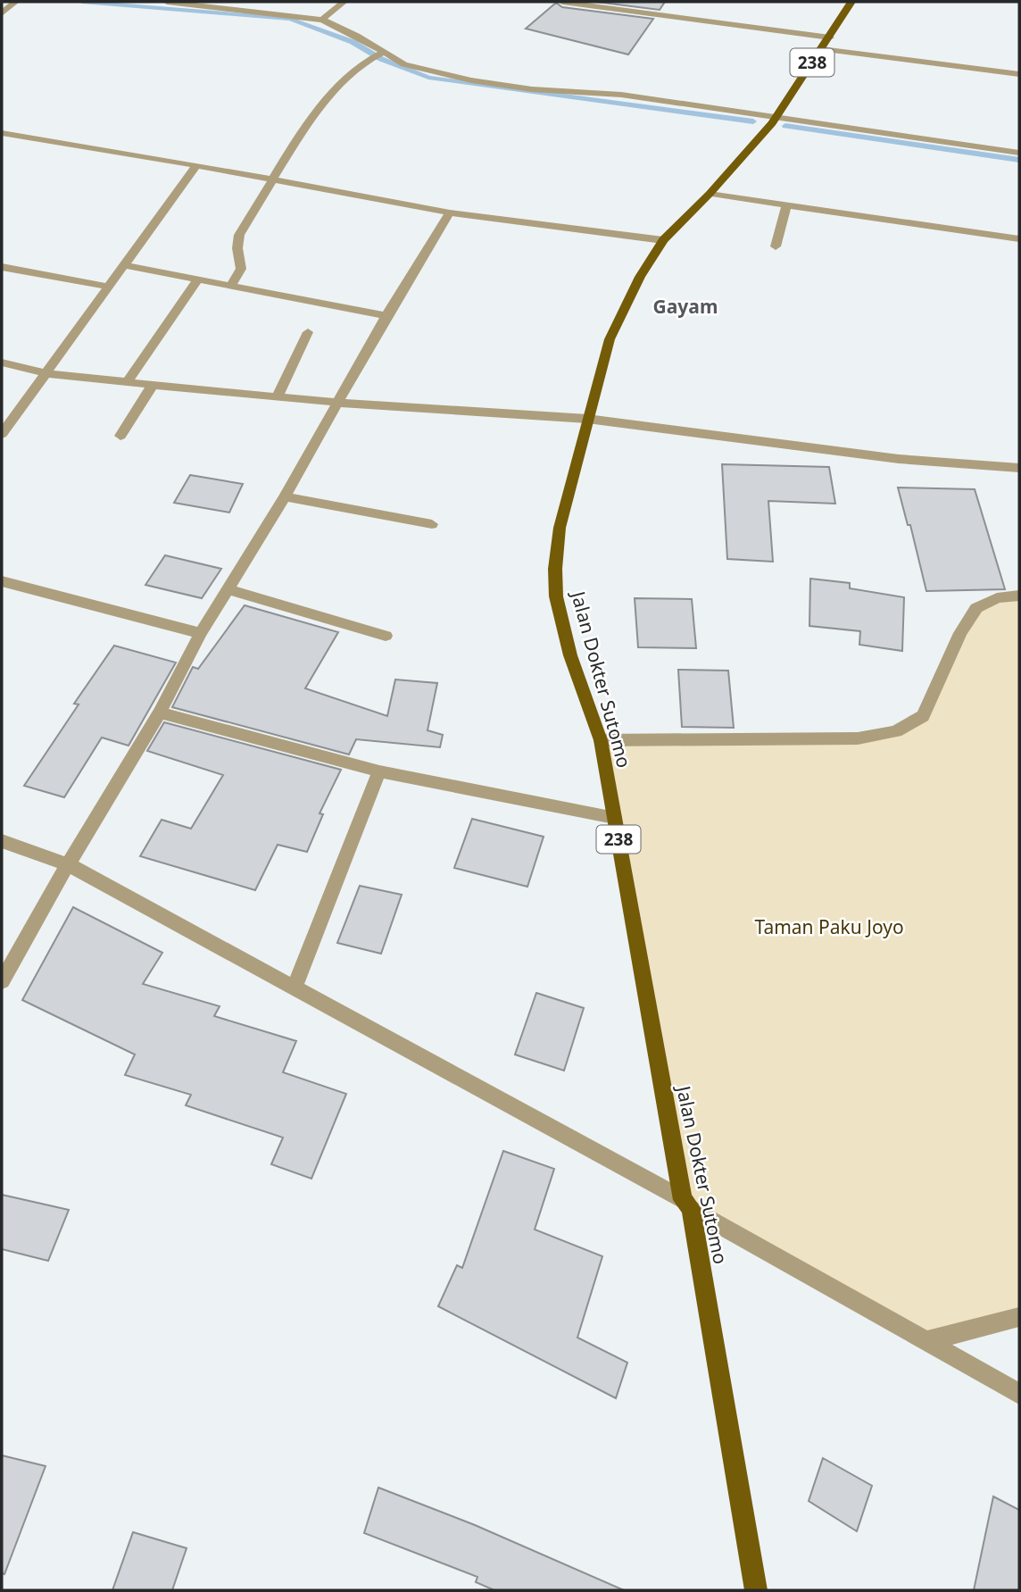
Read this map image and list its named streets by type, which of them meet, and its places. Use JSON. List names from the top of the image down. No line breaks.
{"streets":{"main road":["238","Jalan Dokter Sutomo"]},"districts":["Gayam"],"parks":["Taman Paku Joyo"]}
